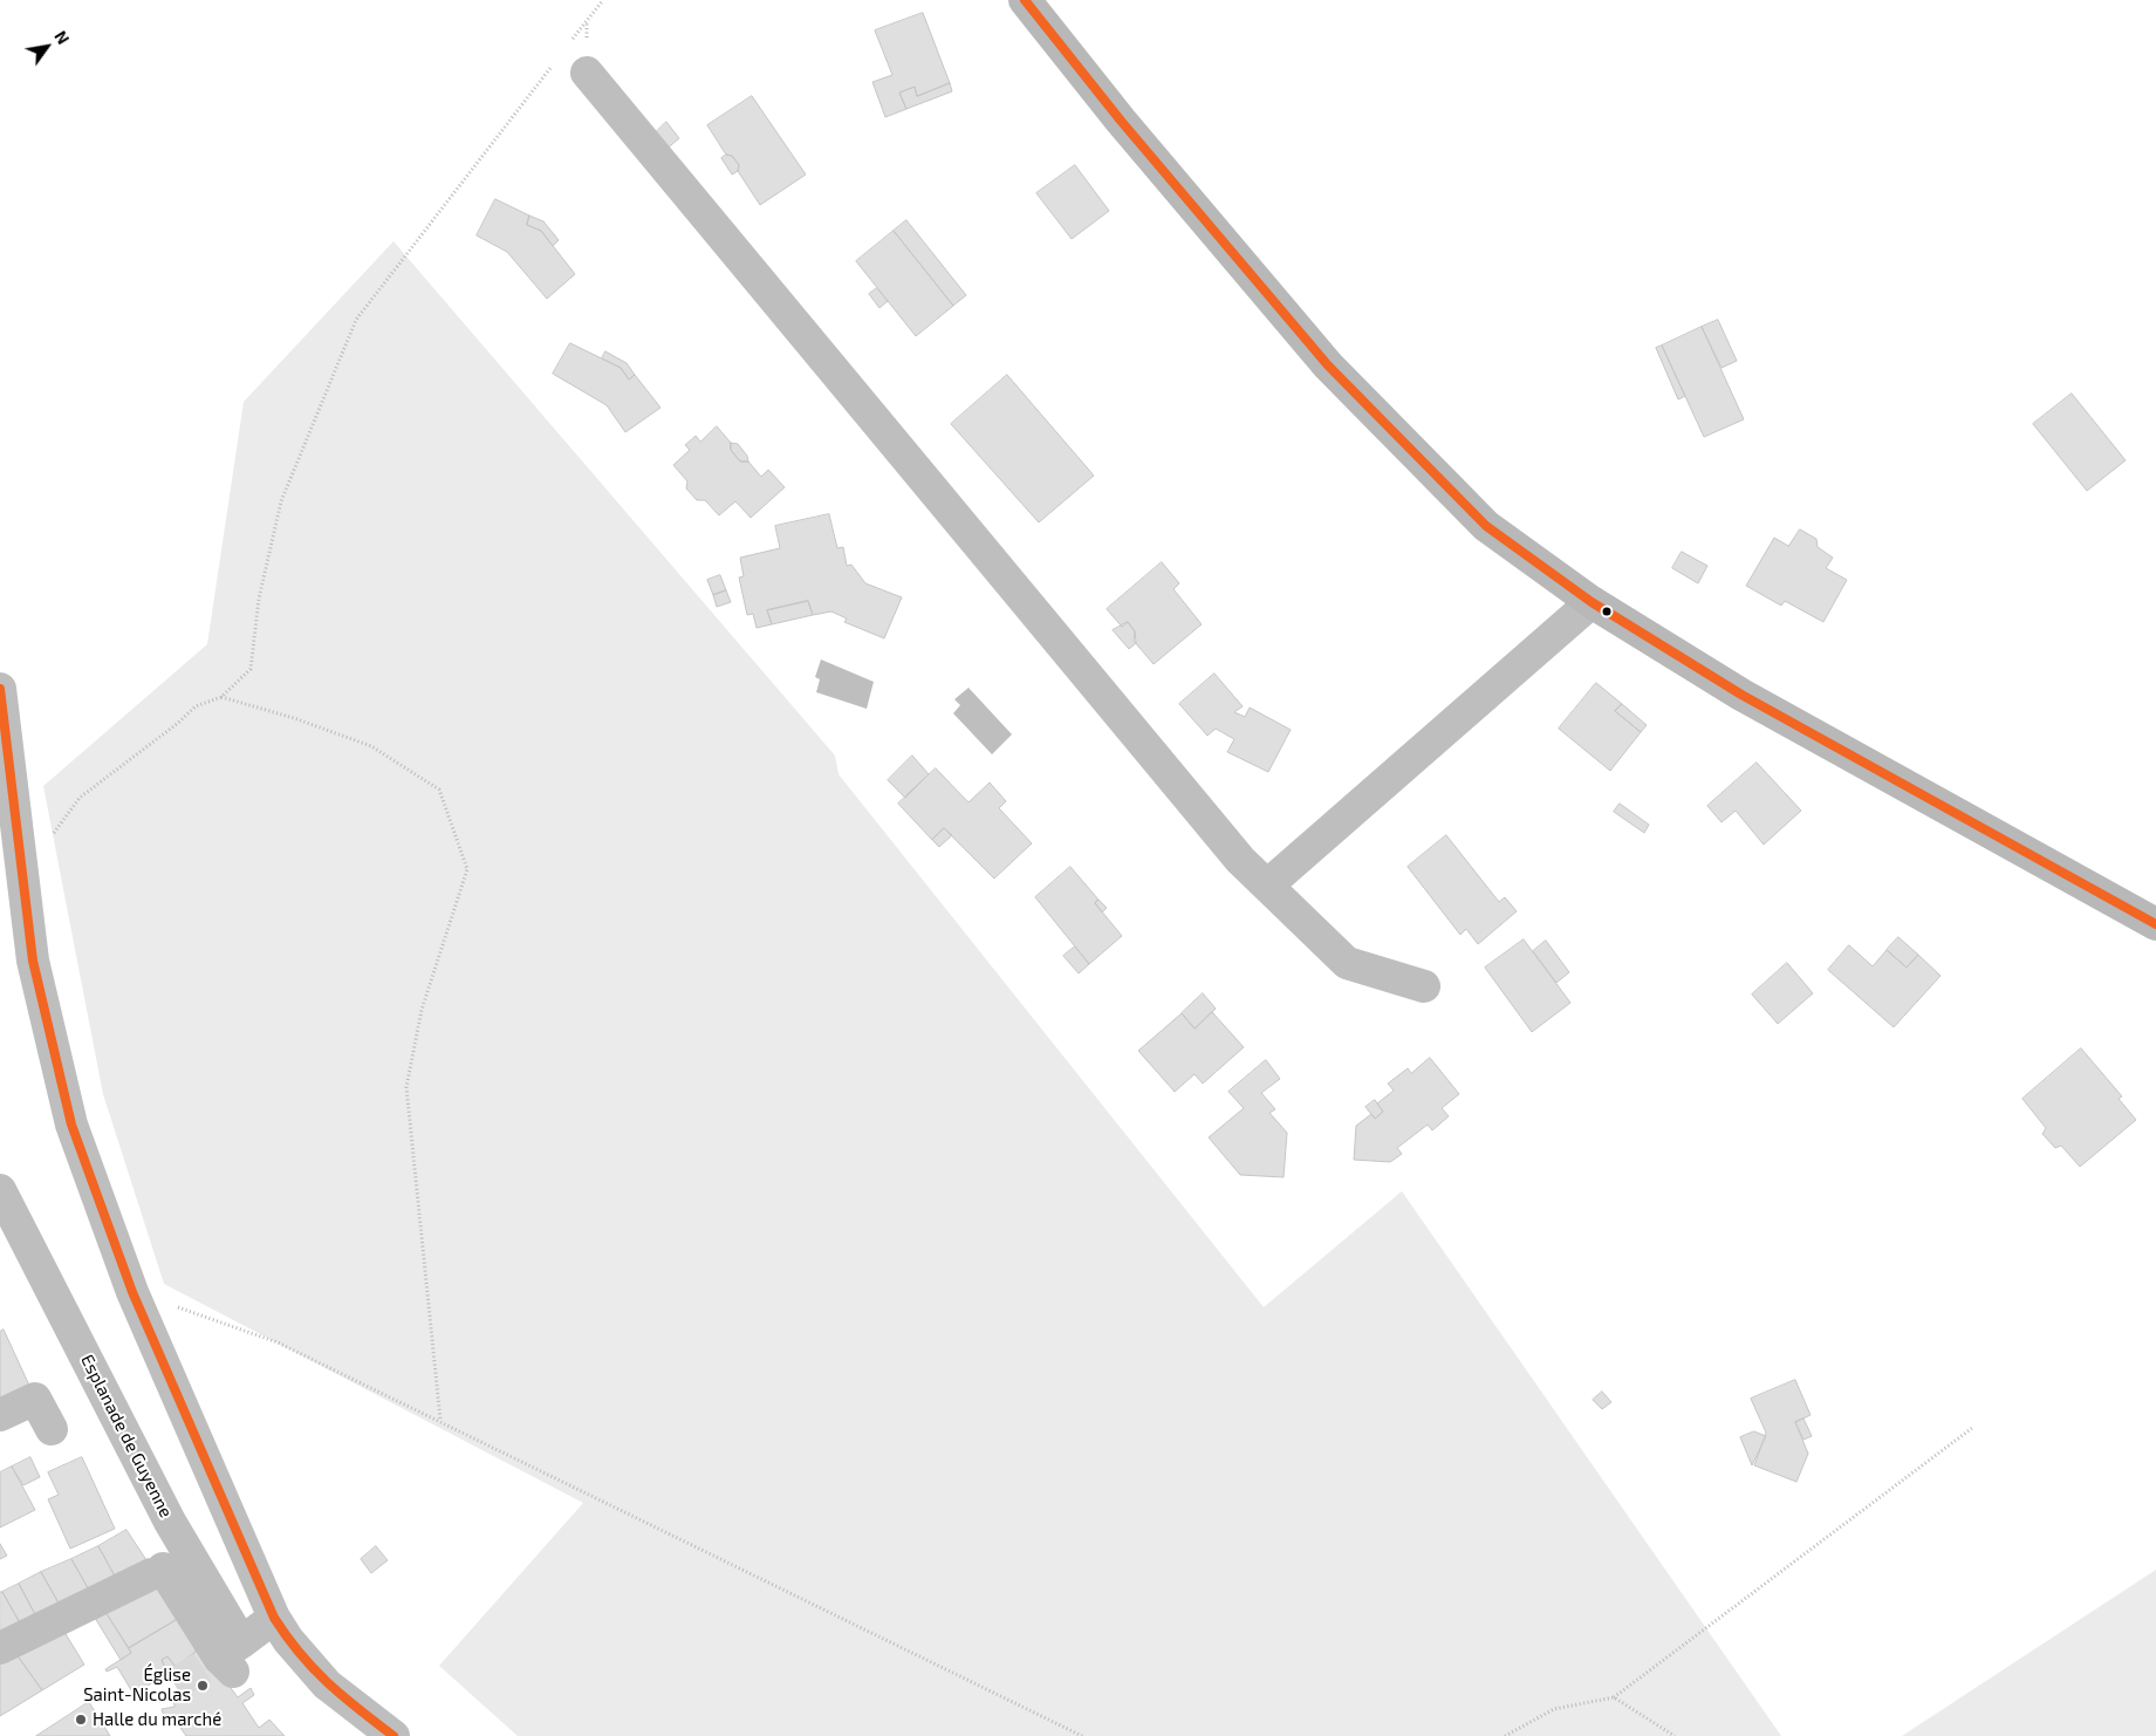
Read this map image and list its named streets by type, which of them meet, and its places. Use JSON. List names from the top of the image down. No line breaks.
{"streets":{"street":["Esplanade de Guyenne"]},"places":["Église Saint-Nicolas","Halle du marché"],"north":"top right"}
